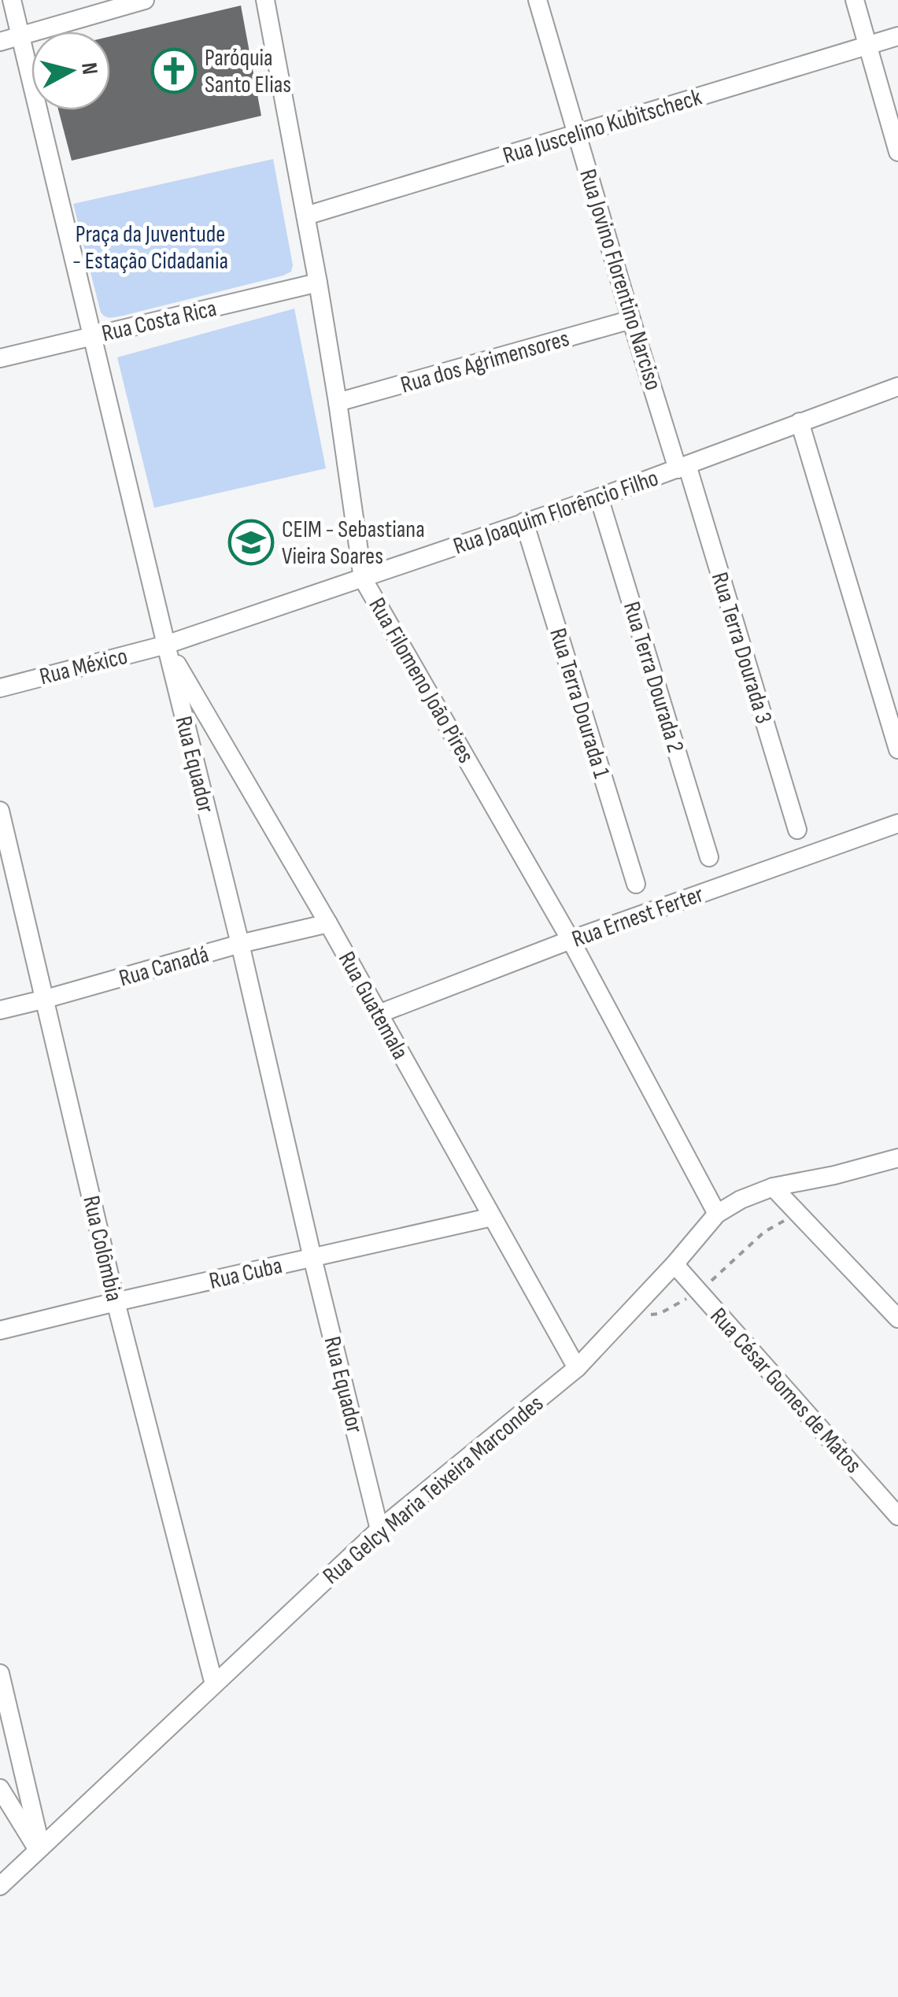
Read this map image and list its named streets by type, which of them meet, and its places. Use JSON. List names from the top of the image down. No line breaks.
{"streets":{"street":["Rua Juscelino Kubitscheck","Rua Jovino Florentino Narciso","Rua Costa Rica","Rua dos Agrimensores","Rua Joaquim Florêncio Filho","Rua Terra Dourada 3","Rua México","Rua Terra Dourada 2","Rua Filomeno João Pires","Rua Terra Dourada 1","Rua Equador","Rua Ernest Ferter","Rua Canadá","Rua Guatemala","Rua Colômbia","Rua Cuba","Rua César Gomes de Matos","Rua Gelcy Maria Teixeira Marcondes"]},"crossings":[["Rua Juscelino Kubitscheck","Rua Jovino Florentino Narciso"],["Rua Juscelino Kubitscheck","Rua Filomeno João Pires"],["Rua Jovino Florentino Narciso","Rua dos Agrimensores"],["Rua Jovino Florentino Narciso","Rua Joaquim Florêncio Filho"],["Rua Jovino Florentino Narciso","Rua Terra Dourada 3"],["Rua Costa Rica","Rua Filomeno João Pires"],["Rua Costa Rica","Rua Equador"],["Rua dos Agrimensores","Rua Filomeno João Pires"],["Rua Joaquim Florêncio Filho","Rua Terra Dourada 3"],["Rua Joaquim Florêncio Filho","Rua México"],["Rua Joaquim Florêncio Filho","Rua Terra Dourada 2"],["Rua Joaquim Florêncio Filho","Rua Filomeno João Pires"],["Rua Joaquim Florêncio Filho","Rua Terra Dourada 1"],["Rua Joaquim Florêncio Filho","Rua Equador"],["Rua Joaquim Florêncio Filho","Rua Guatemala"],["Rua México","Rua Equador"],["Rua México","Rua Guatemala"],["Rua Filomeno João Pires","Rua Ernest Ferter"],["Rua Filomeno João Pires","Rua Gelcy Maria Teixeira Marcondes"],["Rua Equador","Rua Canadá"],["Rua Equador","Rua Guatemala"],["Rua Equador","Rua Cuba"],["Rua Equador","Rua Gelcy Maria Teixeira Marcondes"],["Rua Ernest Ferter","Rua Guatemala"],["Rua Canadá","Rua Guatemala"],["Rua Canadá","Rua Colômbia"],["Rua Guatemala","Rua Cuba"],["Rua Guatemala","Rua Gelcy Maria Teixeira Marcondes"],["Rua Colômbia","Rua Cuba"],["Rua Colômbia","Rua Gelcy Maria Teixeira Marcondes"],["Rua César Gomes de Matos","Rua Gelcy Maria Teixeira Marcondes"]],"parks":["Praça da Juventude - Estação Cidadania"],"places":{"church":["Paróquia Santo Elias"],"school or university":["CEIM - Sebastiana Vieira Soares"]},"north":"right"}
